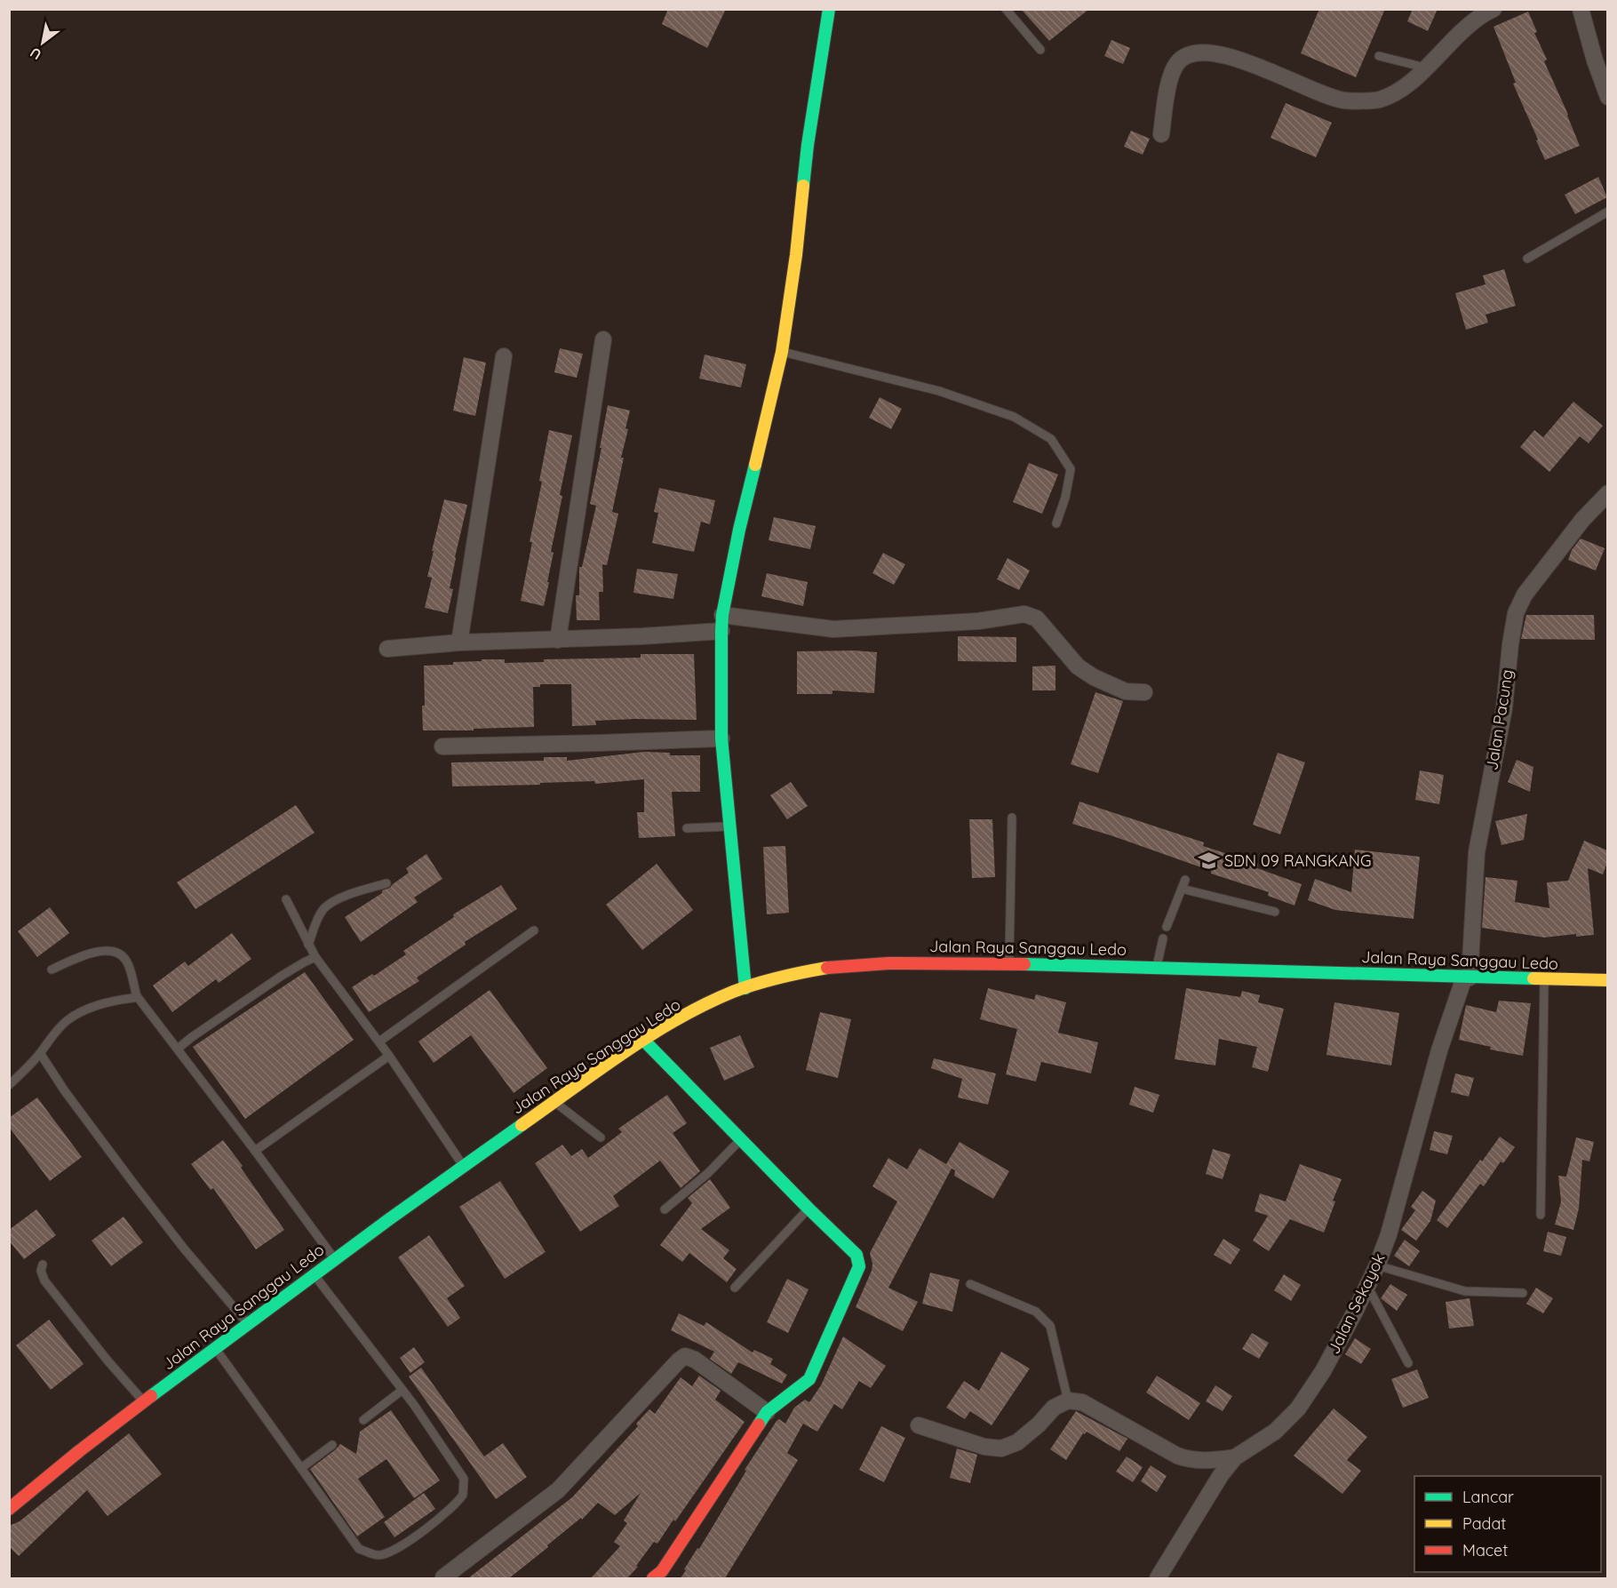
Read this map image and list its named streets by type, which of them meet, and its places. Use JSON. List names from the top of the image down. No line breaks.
{"streets":{"main road":["Jalan Raya Sanggau Ledo"],"street":["Jalan Pacung","Jalan Sekayok"]},"crossings":[["Jalan Pacung","Jalan Raya Sanggau Ledo"],["Jalan Pacung","Jalan Sekayok"],["Jalan Raya Sanggau Ledo","Jalan Sekayok"]],"places":{"school or university":["SDN 09 RANGKANG"]},"legend":["Lancar","Padat","Macet"],"north":"bottom left"}
